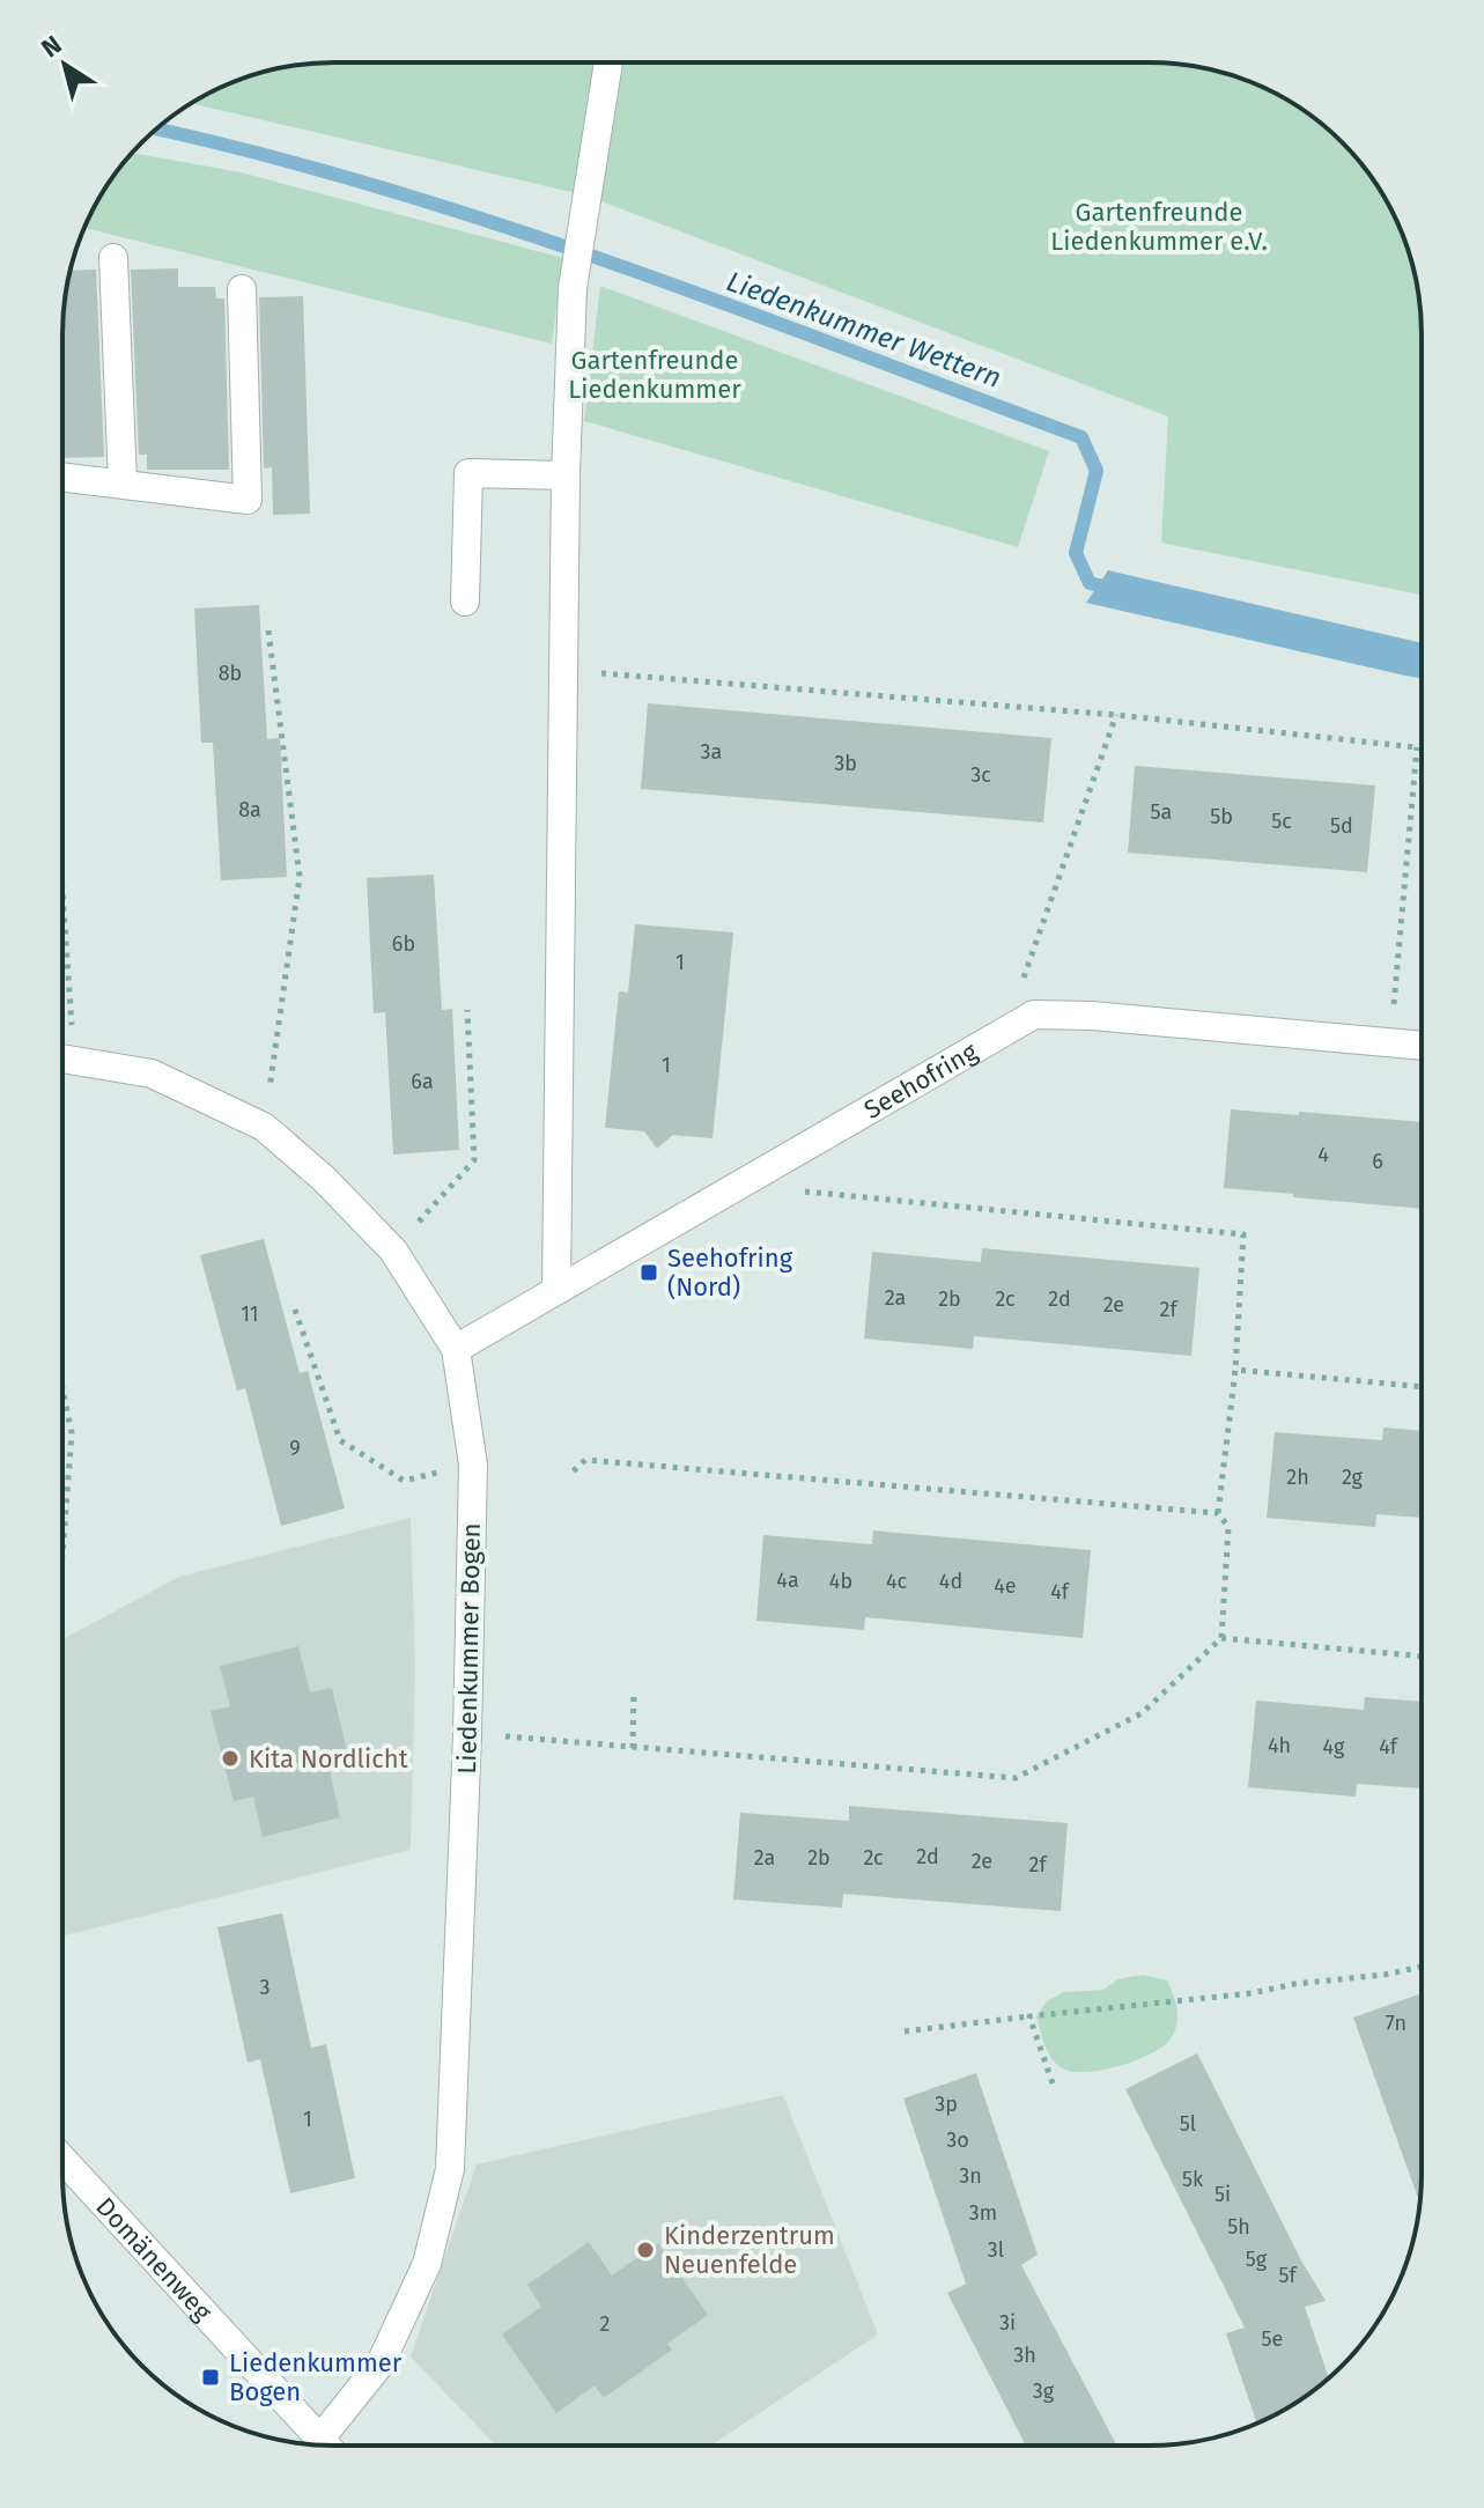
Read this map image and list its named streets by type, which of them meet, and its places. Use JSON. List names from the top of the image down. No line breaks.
{"streets":{"street":["Seehofring","Liedenkummer Bogen","Domänenweg"]},"crossings":[["Seehofring","Liedenkummer Bogen"]],"water":["Liedenkummer Wettern"],"parks":["Gartenfreunde Liedenkummer e.V.","Gartenfreunde Liedenkummer"],"places":{"transit":["Seehofring (Nord)","Liedenkummer Bogen"],"other":["Kita Nordlicht","Kinderzentrum Neuenfelde"]},"house_numbers":["8b","3a","3b","3c","8a","5a","5b","5c","5d","6b","1","1","6a","4","6","2a","2b","2c","2d","2e","2f","11","9","2h","2g","4a","4b","4c","4d","4e","4f","4h","4g","4f","2d","2a","2b","2c","2e","2f","3","7n","3p","1","5l","3o","3n","5k","5i","3m","5h","3l","5g","5f","3i","2","5e","3h","3g"],"north":"top left"}
